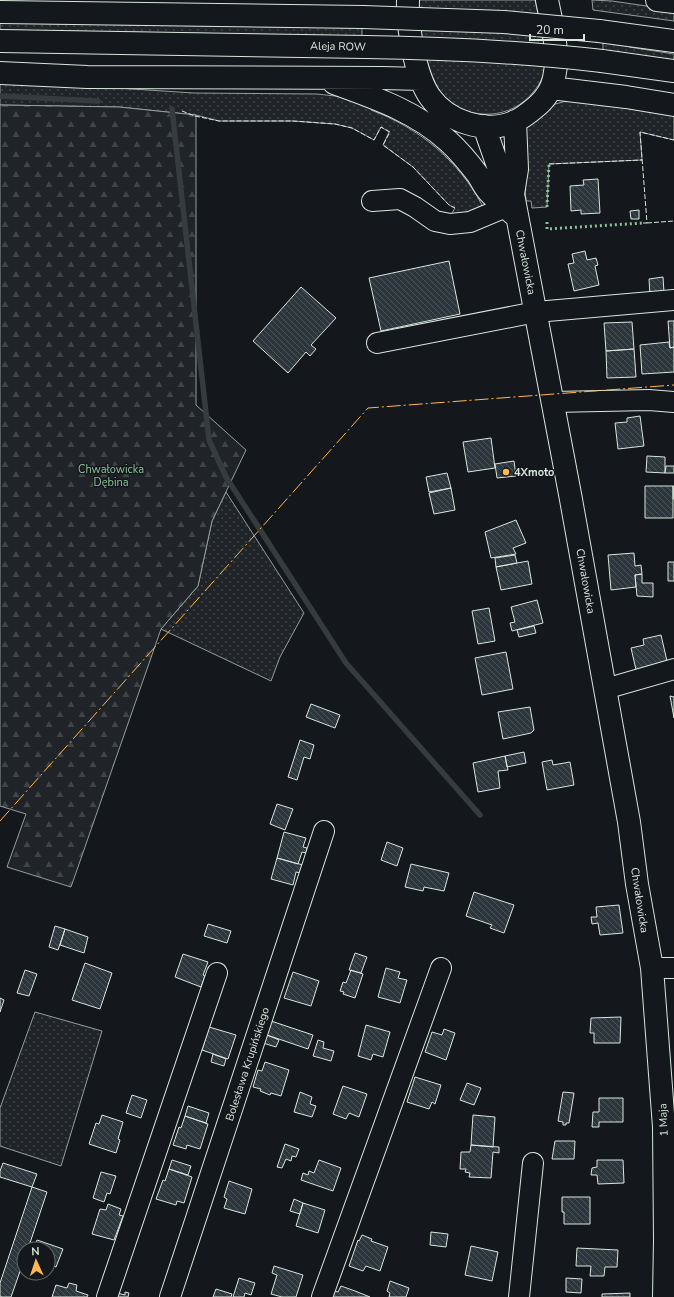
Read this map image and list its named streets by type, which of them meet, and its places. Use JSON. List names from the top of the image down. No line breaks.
{"streets":{"main road":["Aleja ROW","Chwałowicka","1 Maja"],"street":["Bolesława Krupińskiego"]},"crossings":[["Chwałowicka","1 Maja"]],"parks":["Chwałowicka Dębina"],"places":["4Xmoto"],"scale_bar":"20 m","north":"top"}
